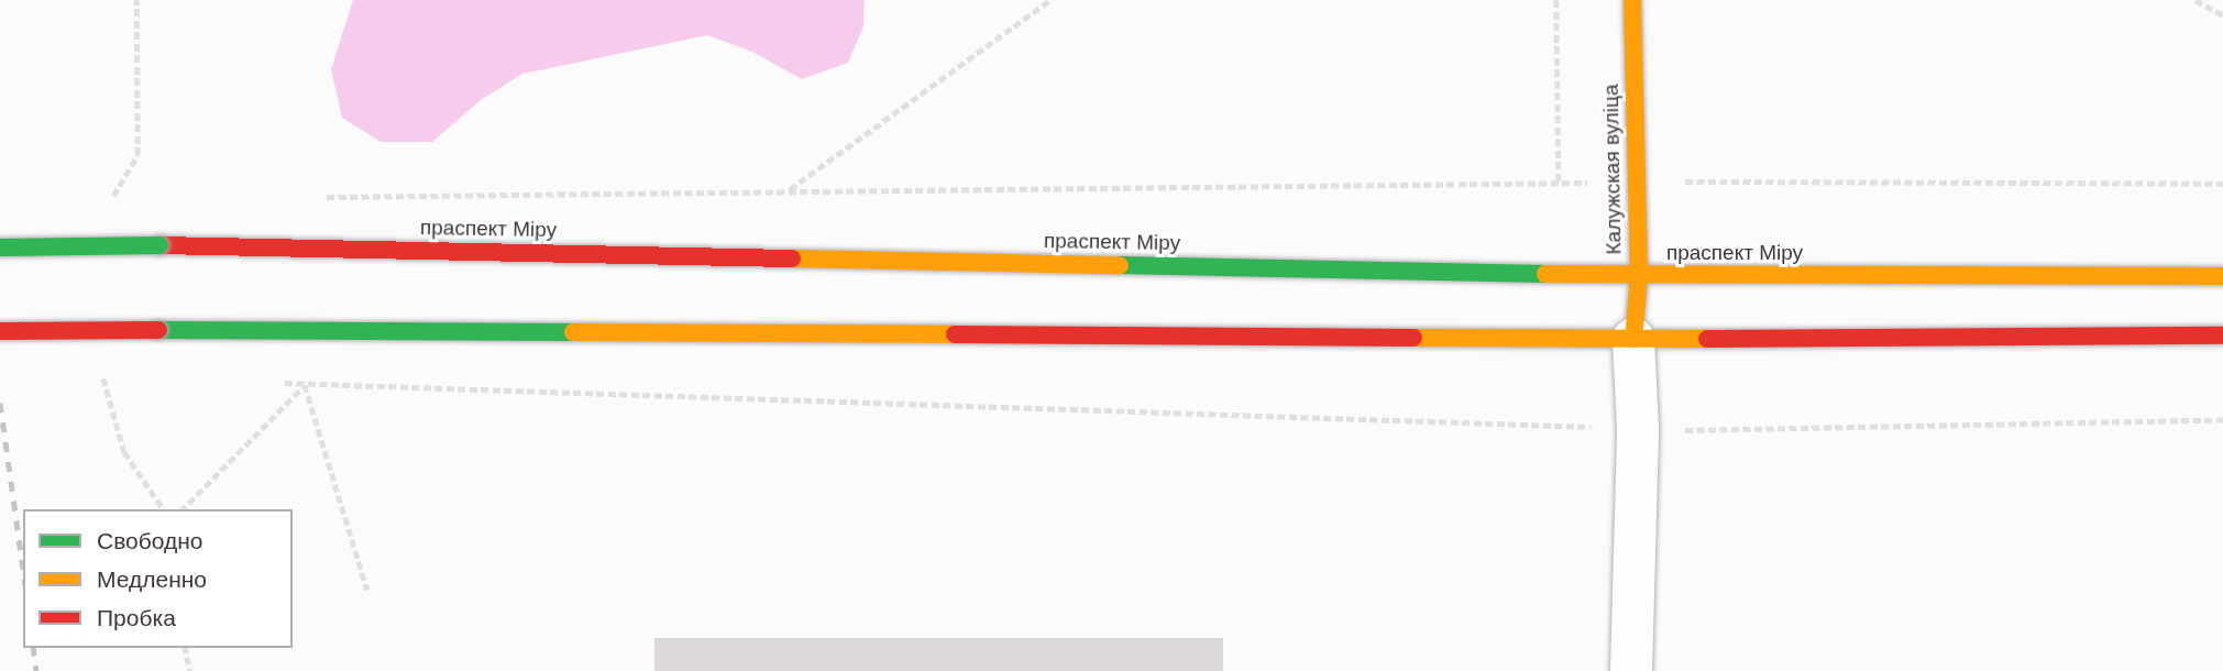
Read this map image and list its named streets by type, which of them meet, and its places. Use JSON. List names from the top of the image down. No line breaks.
{"streets":{"main road":["Калужская вуліца","праспект Міру"]},"crossings":[["Калужская вуліца","праспект Міру"]],"legend":["Свободно","Медленно","Пробка"]}
